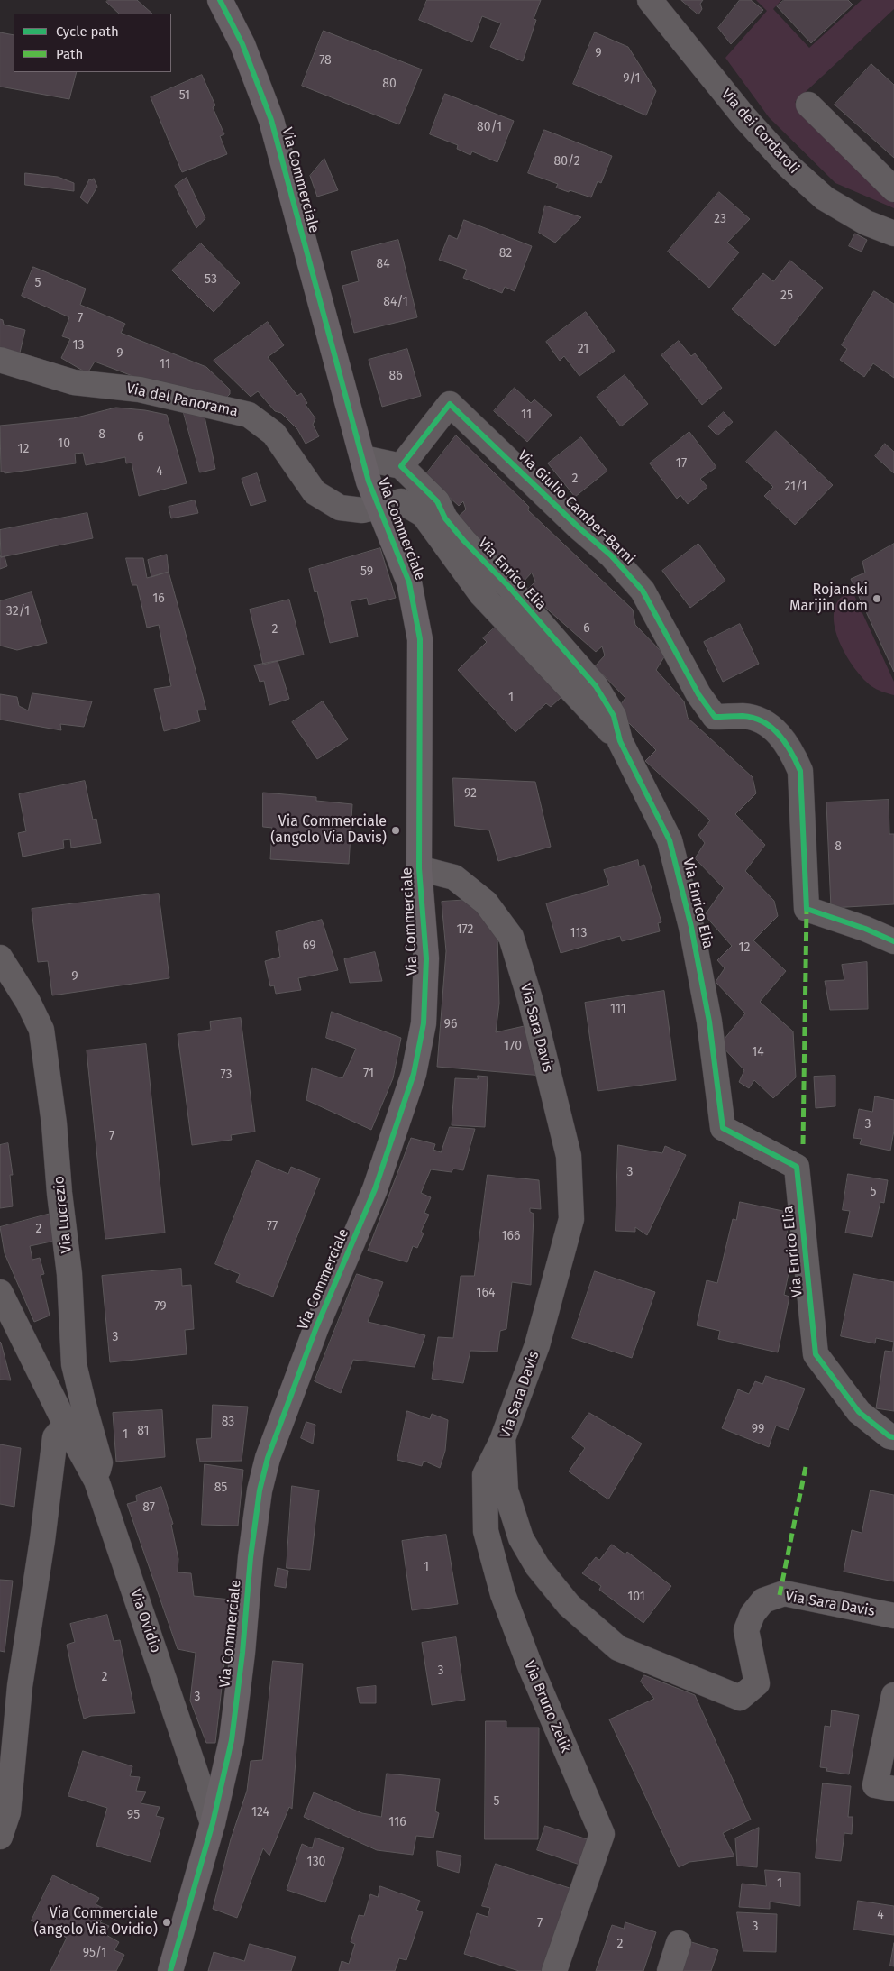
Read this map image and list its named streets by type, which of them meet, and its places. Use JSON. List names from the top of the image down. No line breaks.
{"streets":{"main road":["Via Commerciale"],"street":["Via dei Cordaroli","Via del Panorama","Via Giulio Camber-Barni","Via Enrico Elia","Via Sara Davis","Via Lucrezio","Via Ovidio","Via Bruno Zelik"]},"crossings":[["Via Commerciale","Via del Panorama"],["Via Commerciale","Via Enrico Elia"],["Via Commerciale","Via Sara Davis"],["Via Commerciale","Via Ovidio"],["Via del Panorama","Via Enrico Elia"],["Via Giulio Camber-Barni","Via Enrico Elia"],["Via Sara Davis","Via Bruno Zelik"],["Via Lucrezio","Via Ovidio"]],"places":["Rojanski Marijin dom","Via Commerciale (angolo Via Davis)","Via Commerciale (angolo Via Ovidio)"],"house_numbers":["9","78","9/1","80","51","80/1","80/2","23","82","84","53","5","25","84/1","7","13","21","9","11","86","11","8","6","10","12","17","4","2","21/1","59","16","32/1","6","2","1","92","8","172","113","69","12","9","111","96","170","14","71","73","3","7","3","5","77","2","166","164","79","3","83","99","81","1","85","87","1","101","3","2","3","5","124","95","116","130","1","4","7","3","2","95/1"],"legend":["Cycle path","Path"]}
